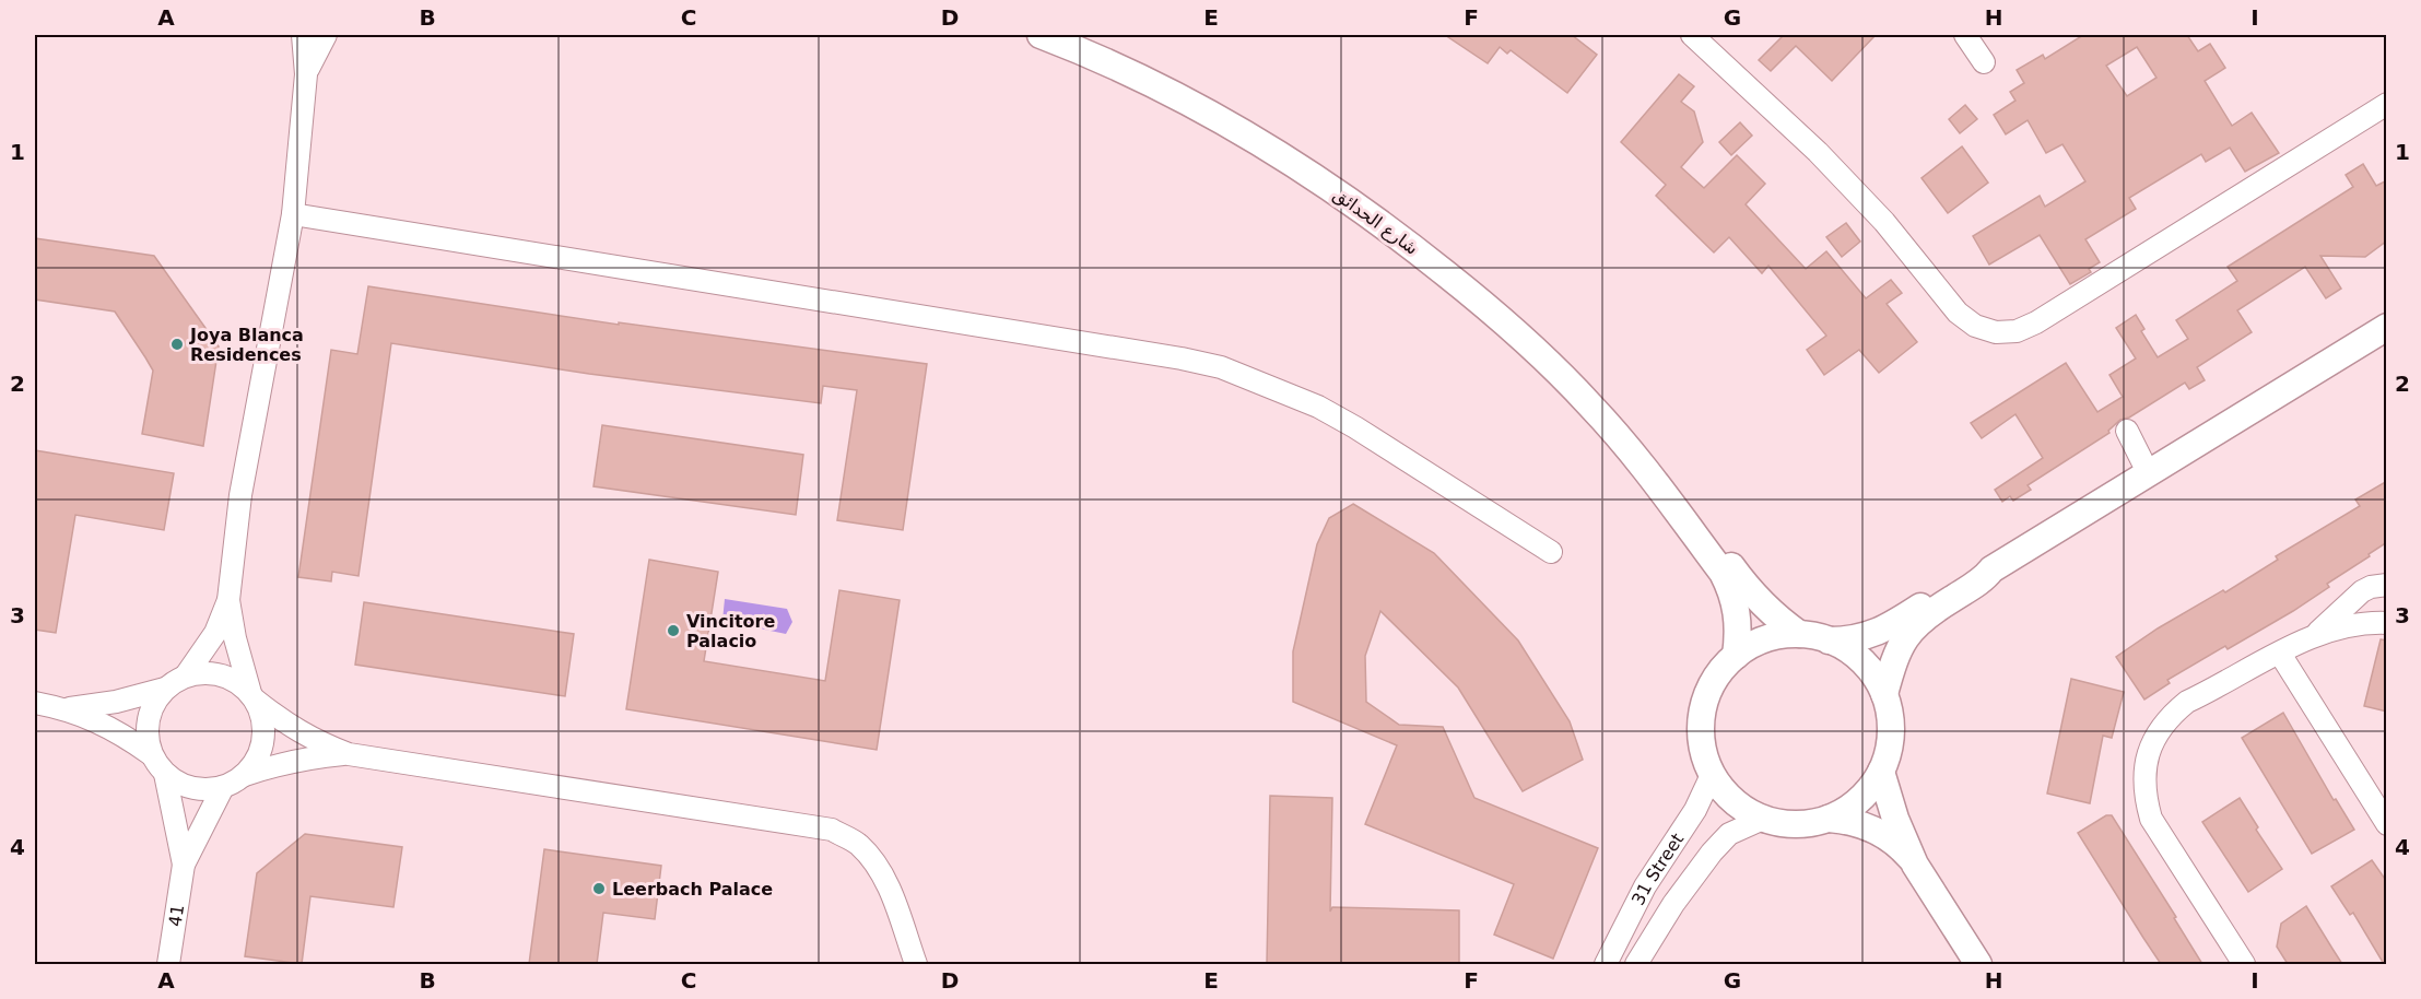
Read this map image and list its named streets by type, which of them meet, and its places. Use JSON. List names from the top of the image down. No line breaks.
{"streets":{"street":["شارع الحدائق","31 Street","41"]},"places":["Joya Blanca Residences","Vincitore Palacio","Leerbach Palace"],"grid":{"columns":["A","B","C","D","E","F","G","H","I"],"rows":["1","2","3","4"]}}
